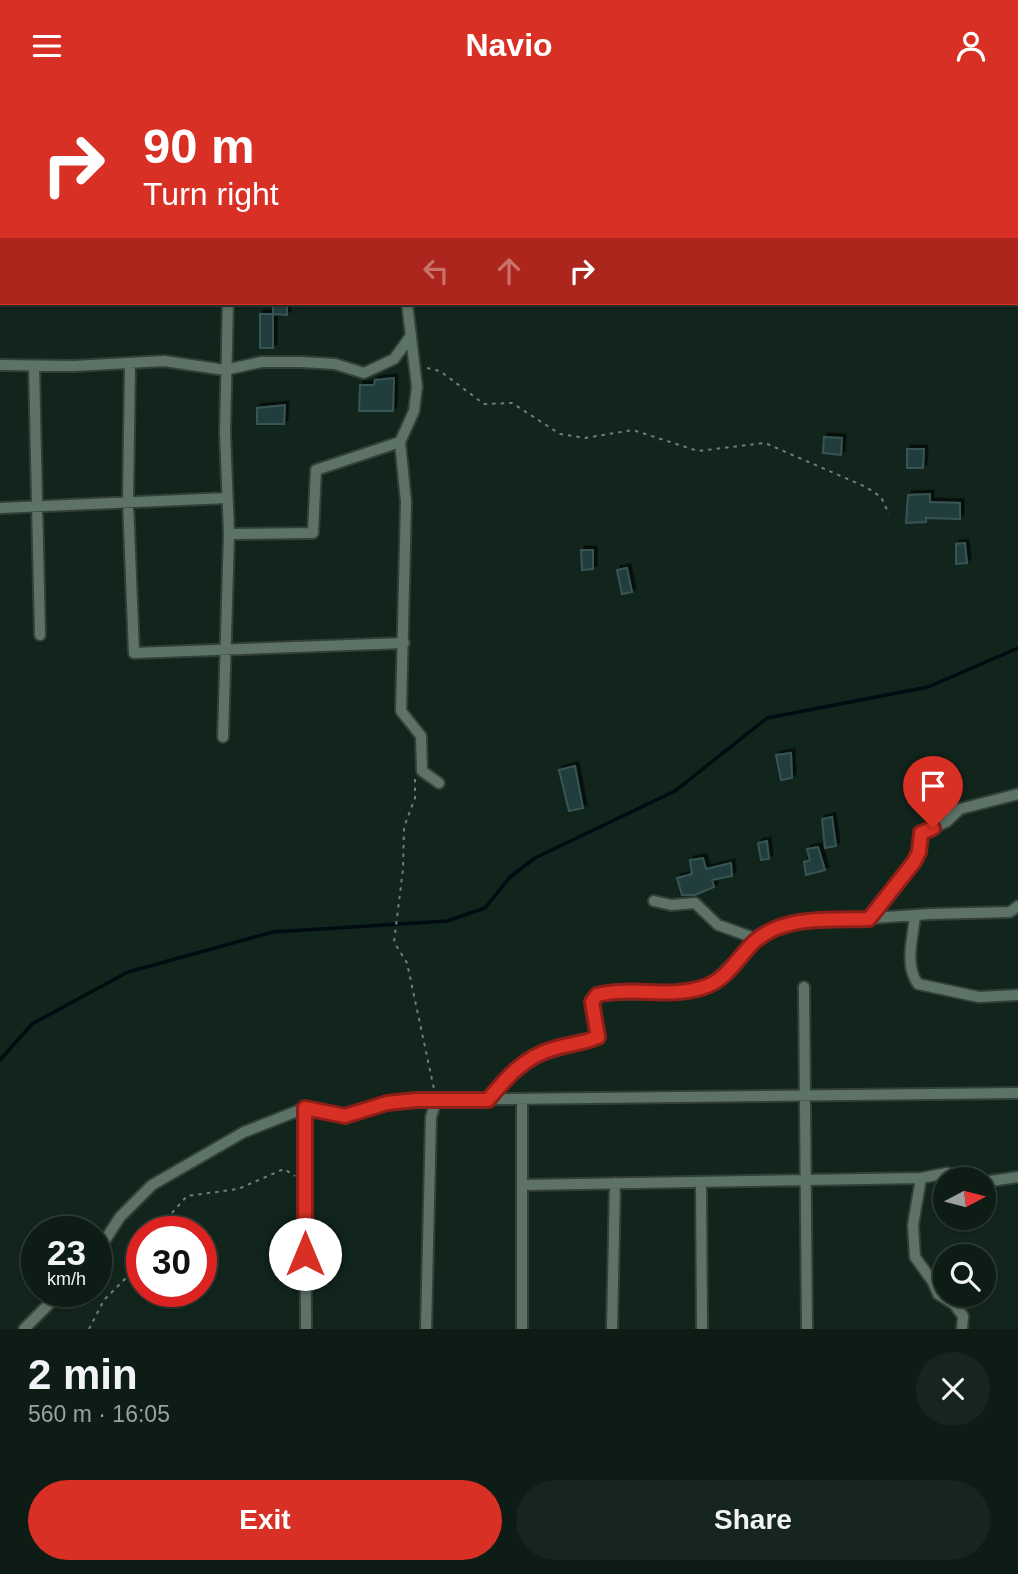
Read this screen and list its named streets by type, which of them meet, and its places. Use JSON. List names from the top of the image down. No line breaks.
{"north":"right","page":{"header":"Navio","turn":["90 m","Turn right"],"speed":"23 km/h","limit":"30","heading":["2 min","560 m · 16:05"],"buttons":["Exit","Share"]}}
